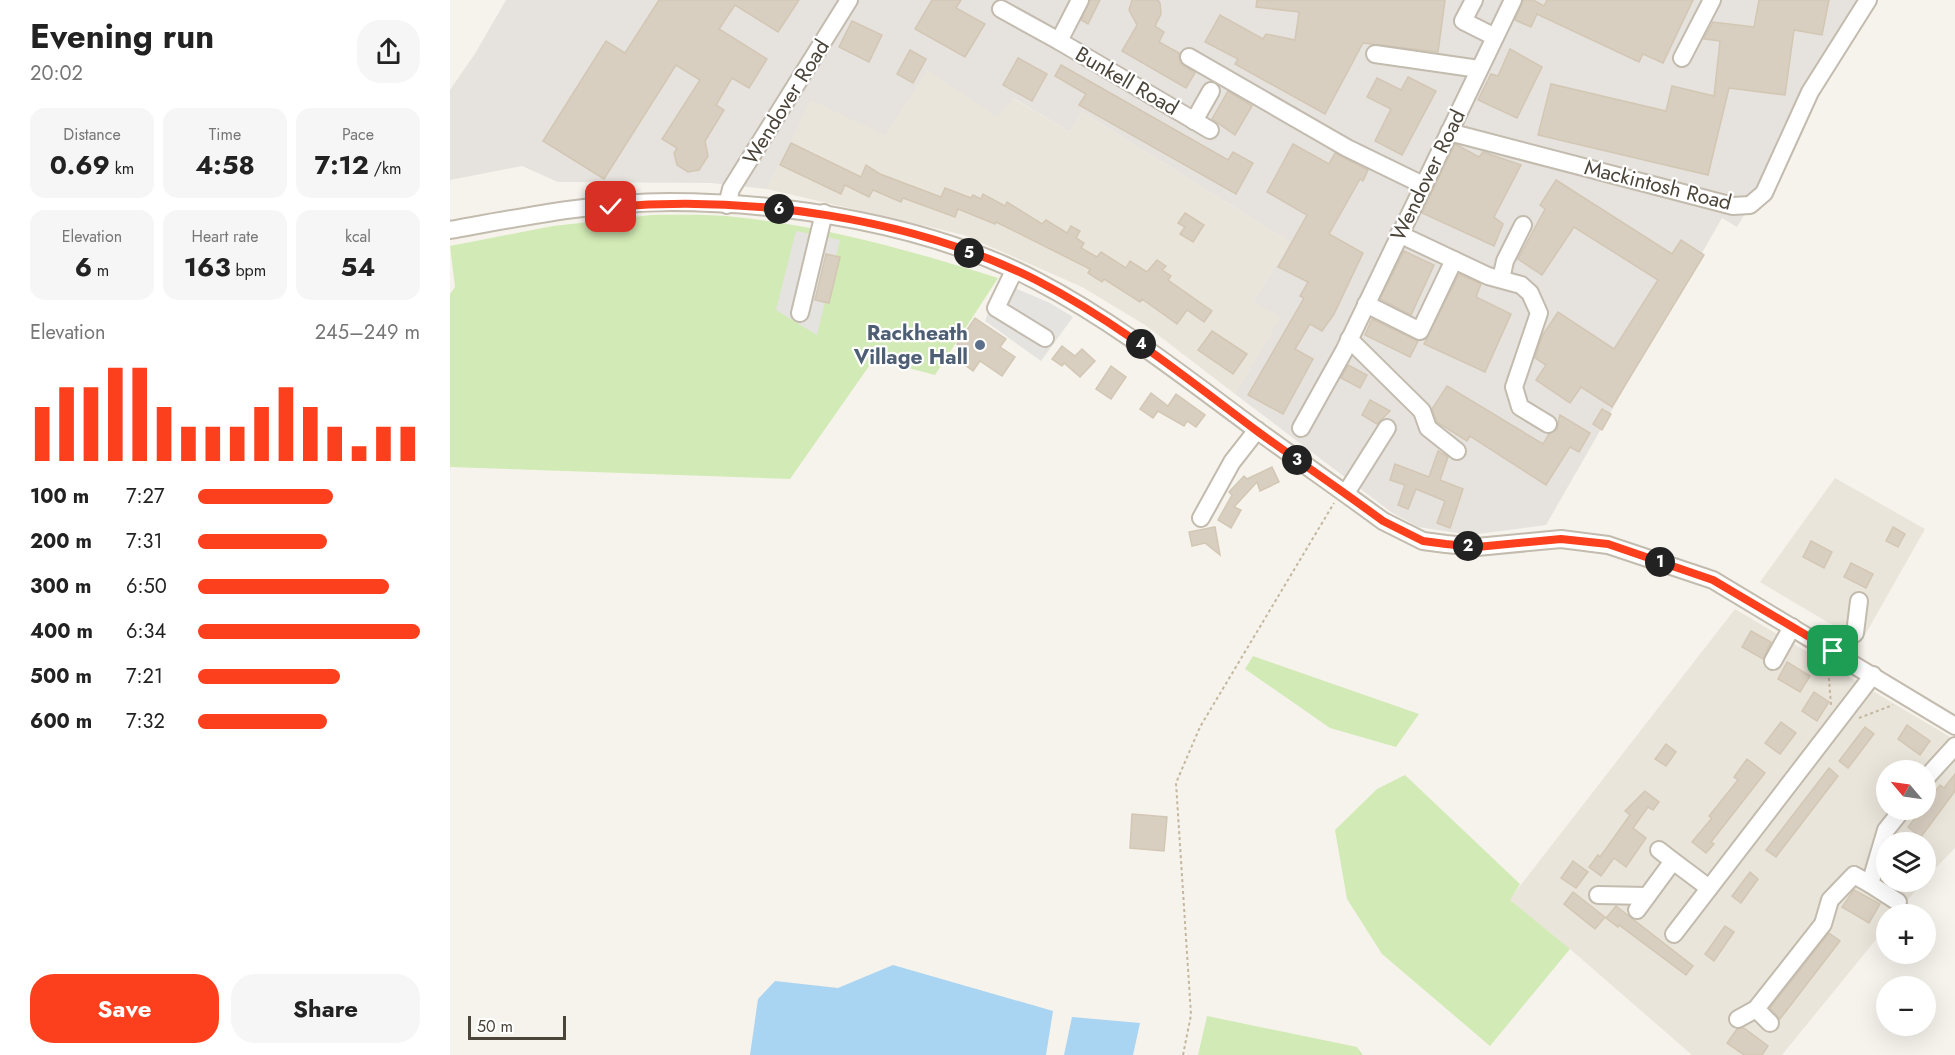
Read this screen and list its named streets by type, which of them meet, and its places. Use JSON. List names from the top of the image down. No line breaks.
{"streets":{"street":["Bunkell Road","Wendover Road","Mackintosh Road"]},"crossings":[["Wendover Road","Mackintosh Road"]],"places":["Rackheath Village Hall"],"scale_bar":"50 m","north":"top left","page":{"heading":["Evening run","20:02"],"stats":[["Distance","0.69 km"],["Time","4:58"],["Pace","7:12 /km"],["Elevation","6 m"],["Heart rate","163 bpm"],["kcal","54"]],"pins":["6","5","4","3","2","1"],"chart":["Elevation","245–249 m"],"list":[{"name":"100 m","note":"7:27"},{"name":"200 m","note":"7:31"},{"name":"300 m","note":"6:50"},{"name":"400 m","note":"6:34"},{"name":"500 m","note":"7:21"},{"name":"600 m","note":"7:32"}],"map_buttons":["+","−"],"buttons":["Save","Share"],"scale":"50 m"}}
